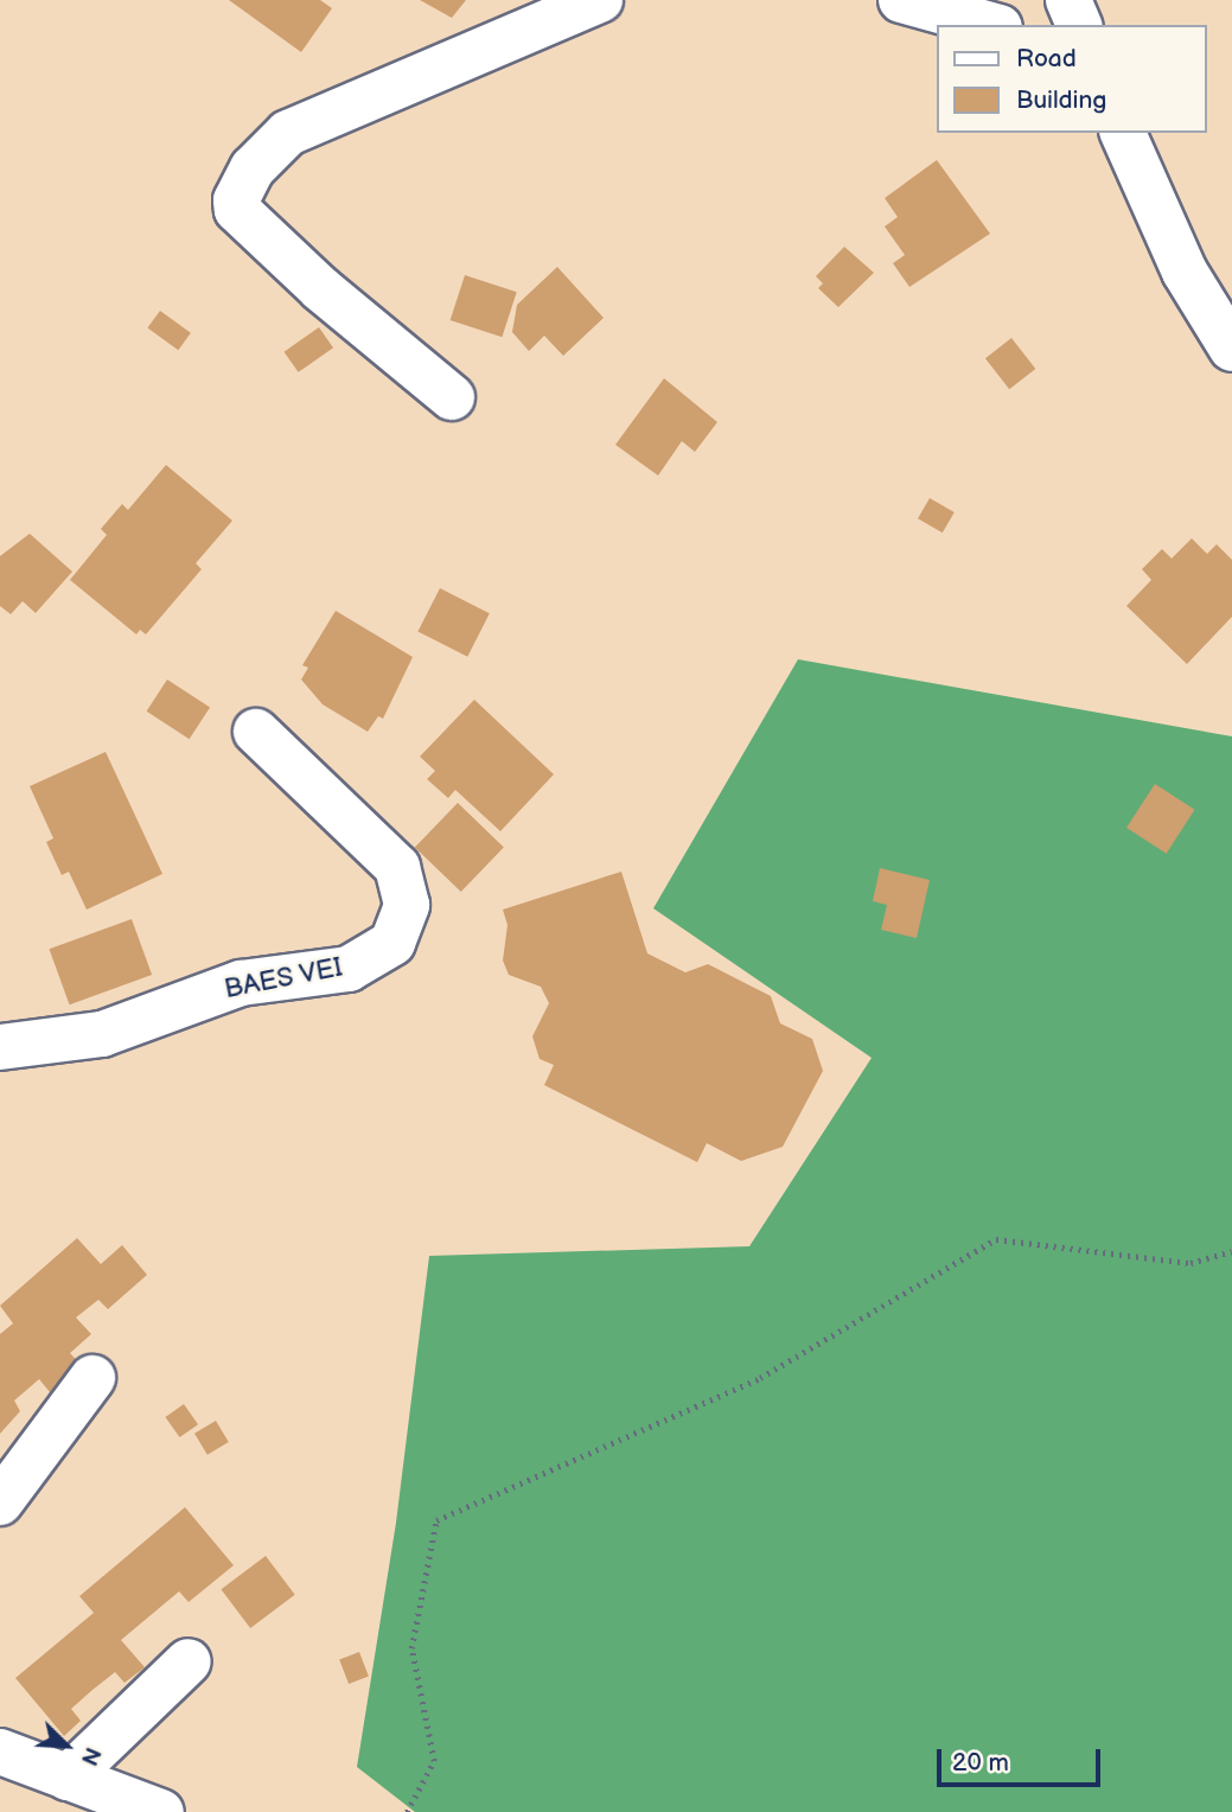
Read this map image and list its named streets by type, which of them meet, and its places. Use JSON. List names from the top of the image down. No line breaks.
{"streets":{"street":["BAES VEI"]},"legend":["Road","Building"],"scale_bar":"20 m","north":"bottom right"}
